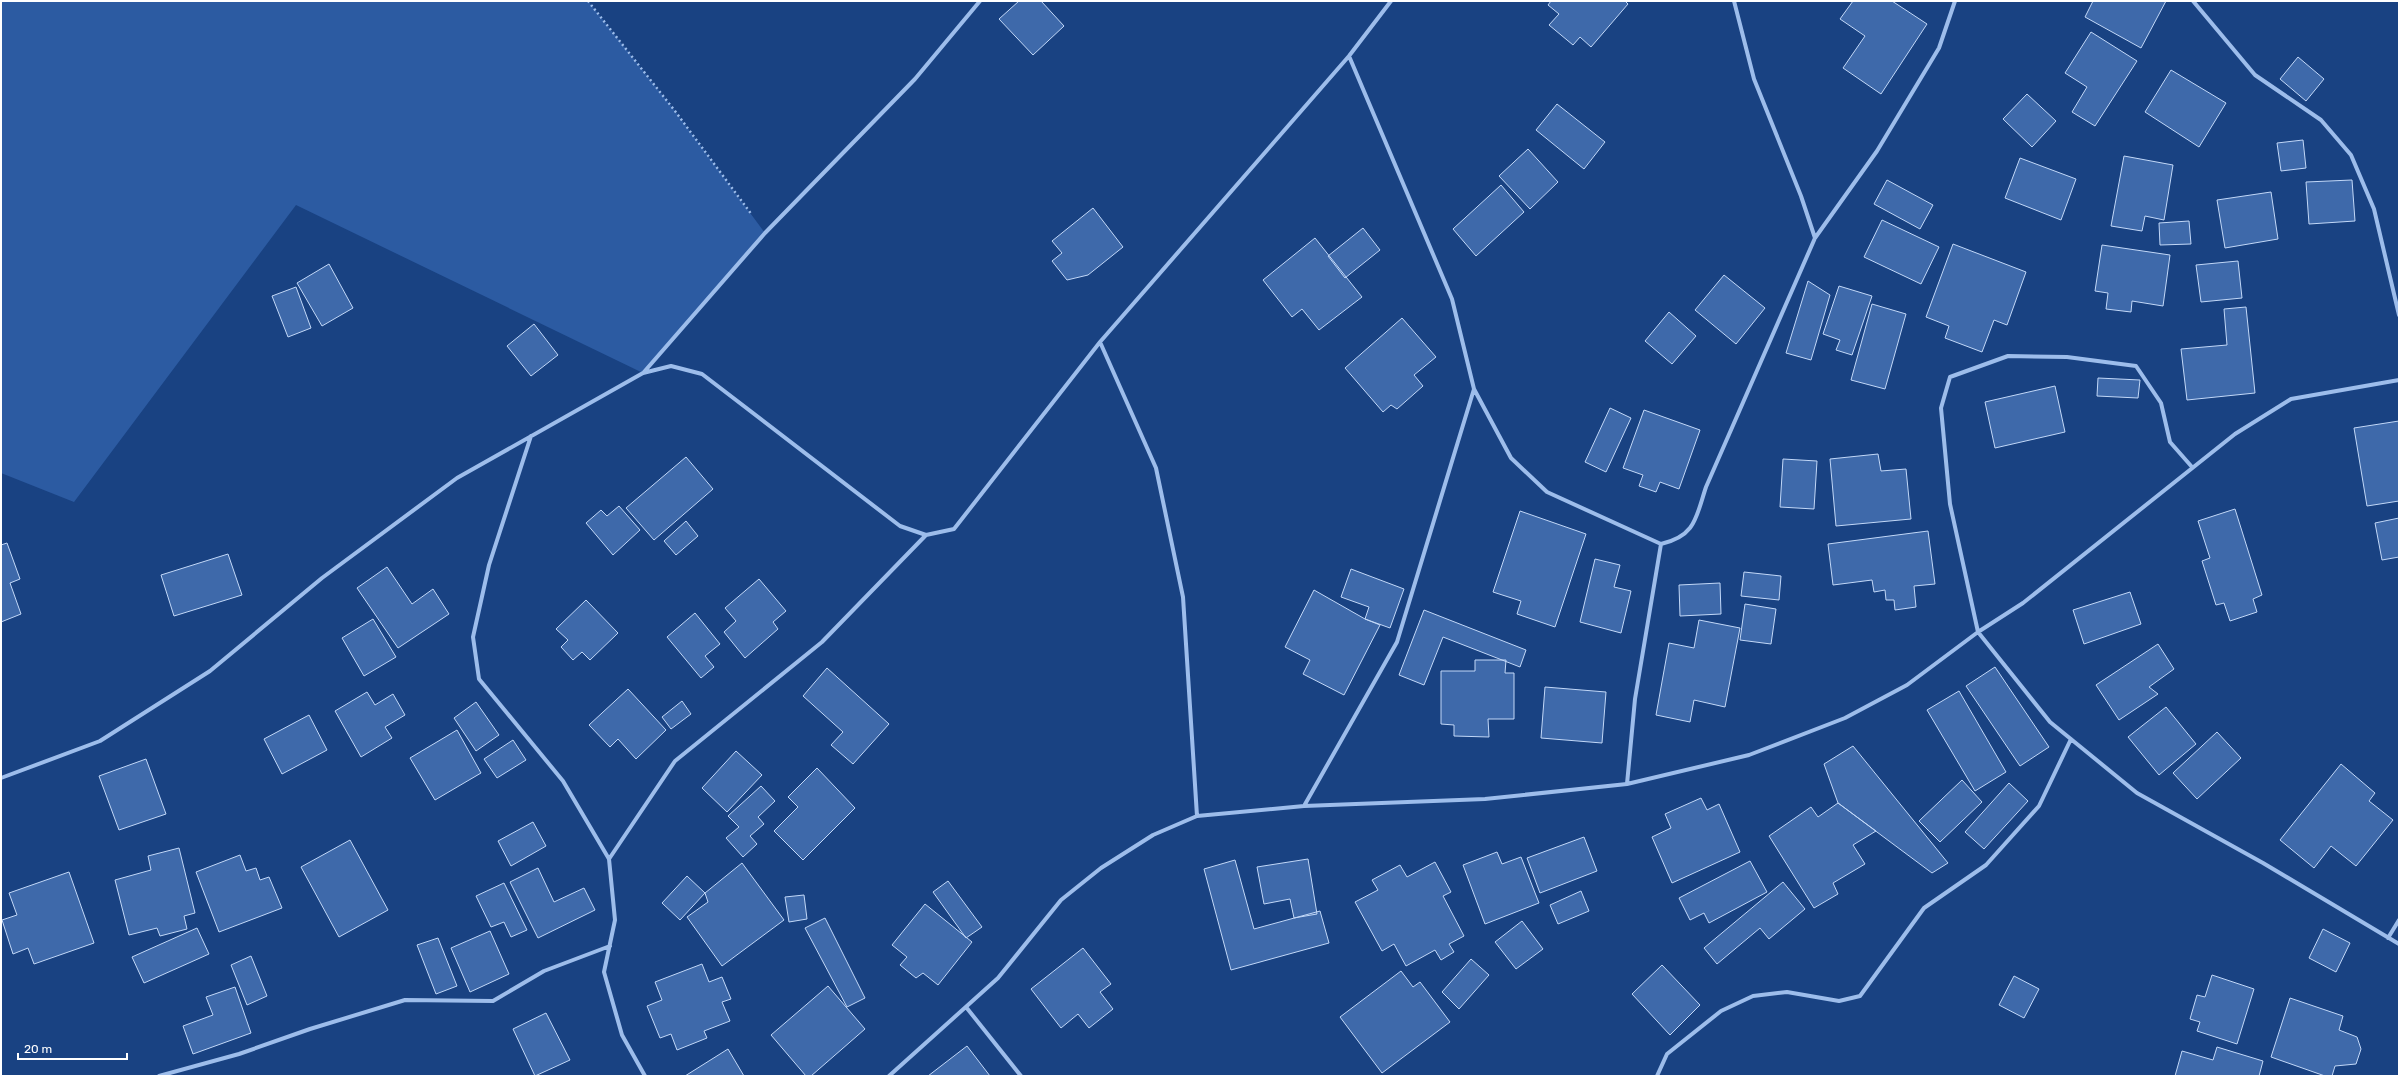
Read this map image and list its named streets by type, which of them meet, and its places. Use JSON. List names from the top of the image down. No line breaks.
{"scale_bar":"20 m"}
